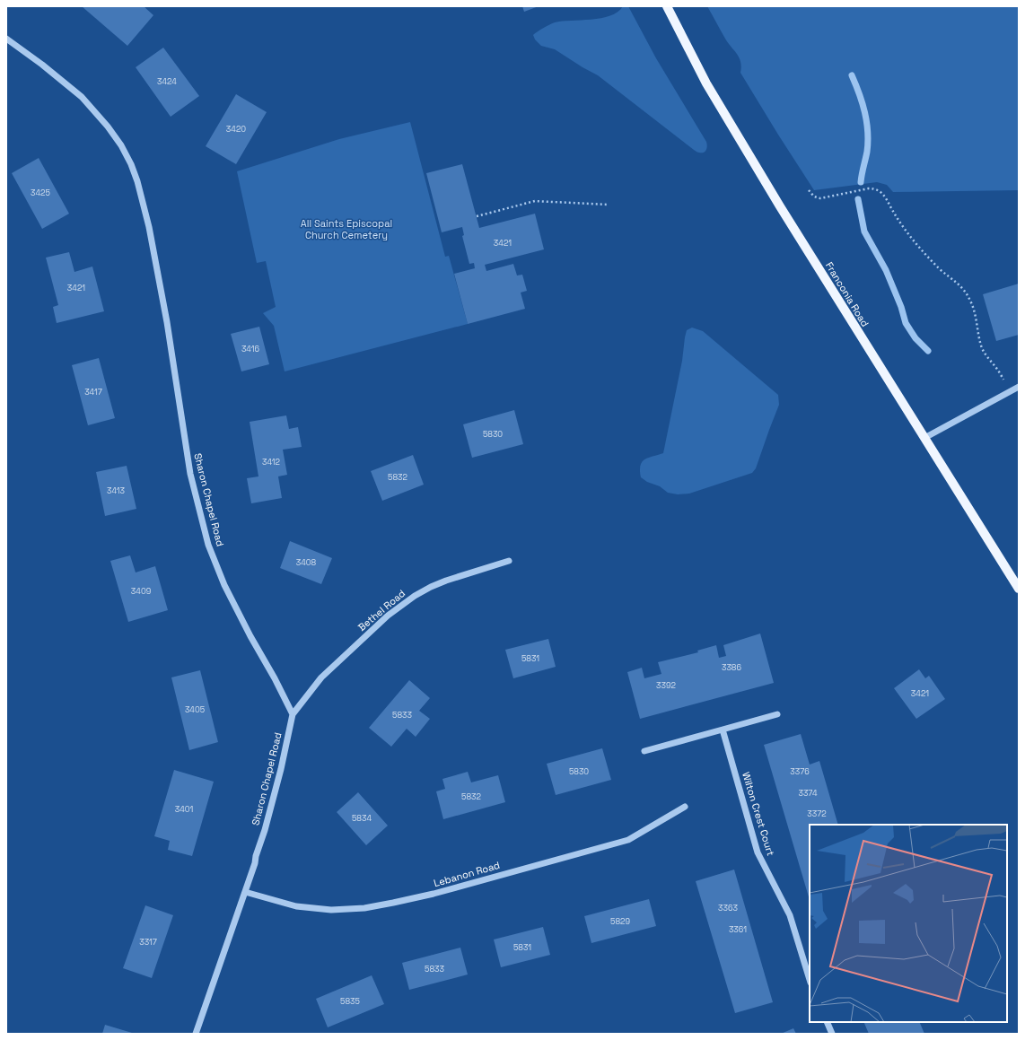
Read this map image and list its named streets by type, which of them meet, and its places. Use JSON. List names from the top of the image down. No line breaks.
{"streets":{"main road":["Franconia Road"],"street":["Sharon Chapel Road","Bethel Road","Wilton Crest Court","Lebanon Road"]},"crossings":[["Sharon Chapel Road","Bethel Road"],["Sharon Chapel Road","Lebanon Road"]],"parks":["All Saints Episcopal Church Cemetery"],"house_numbers":["3424","3420","3425","3421","3421","3416","3417","5830","3412","5832","3413","3408","3409","5831","3386","3392","3421","3405","5833","5830","3376","3374","5832","3401","3372","5834","3363","5829","3361","3317","5831","5833","5835"]}
